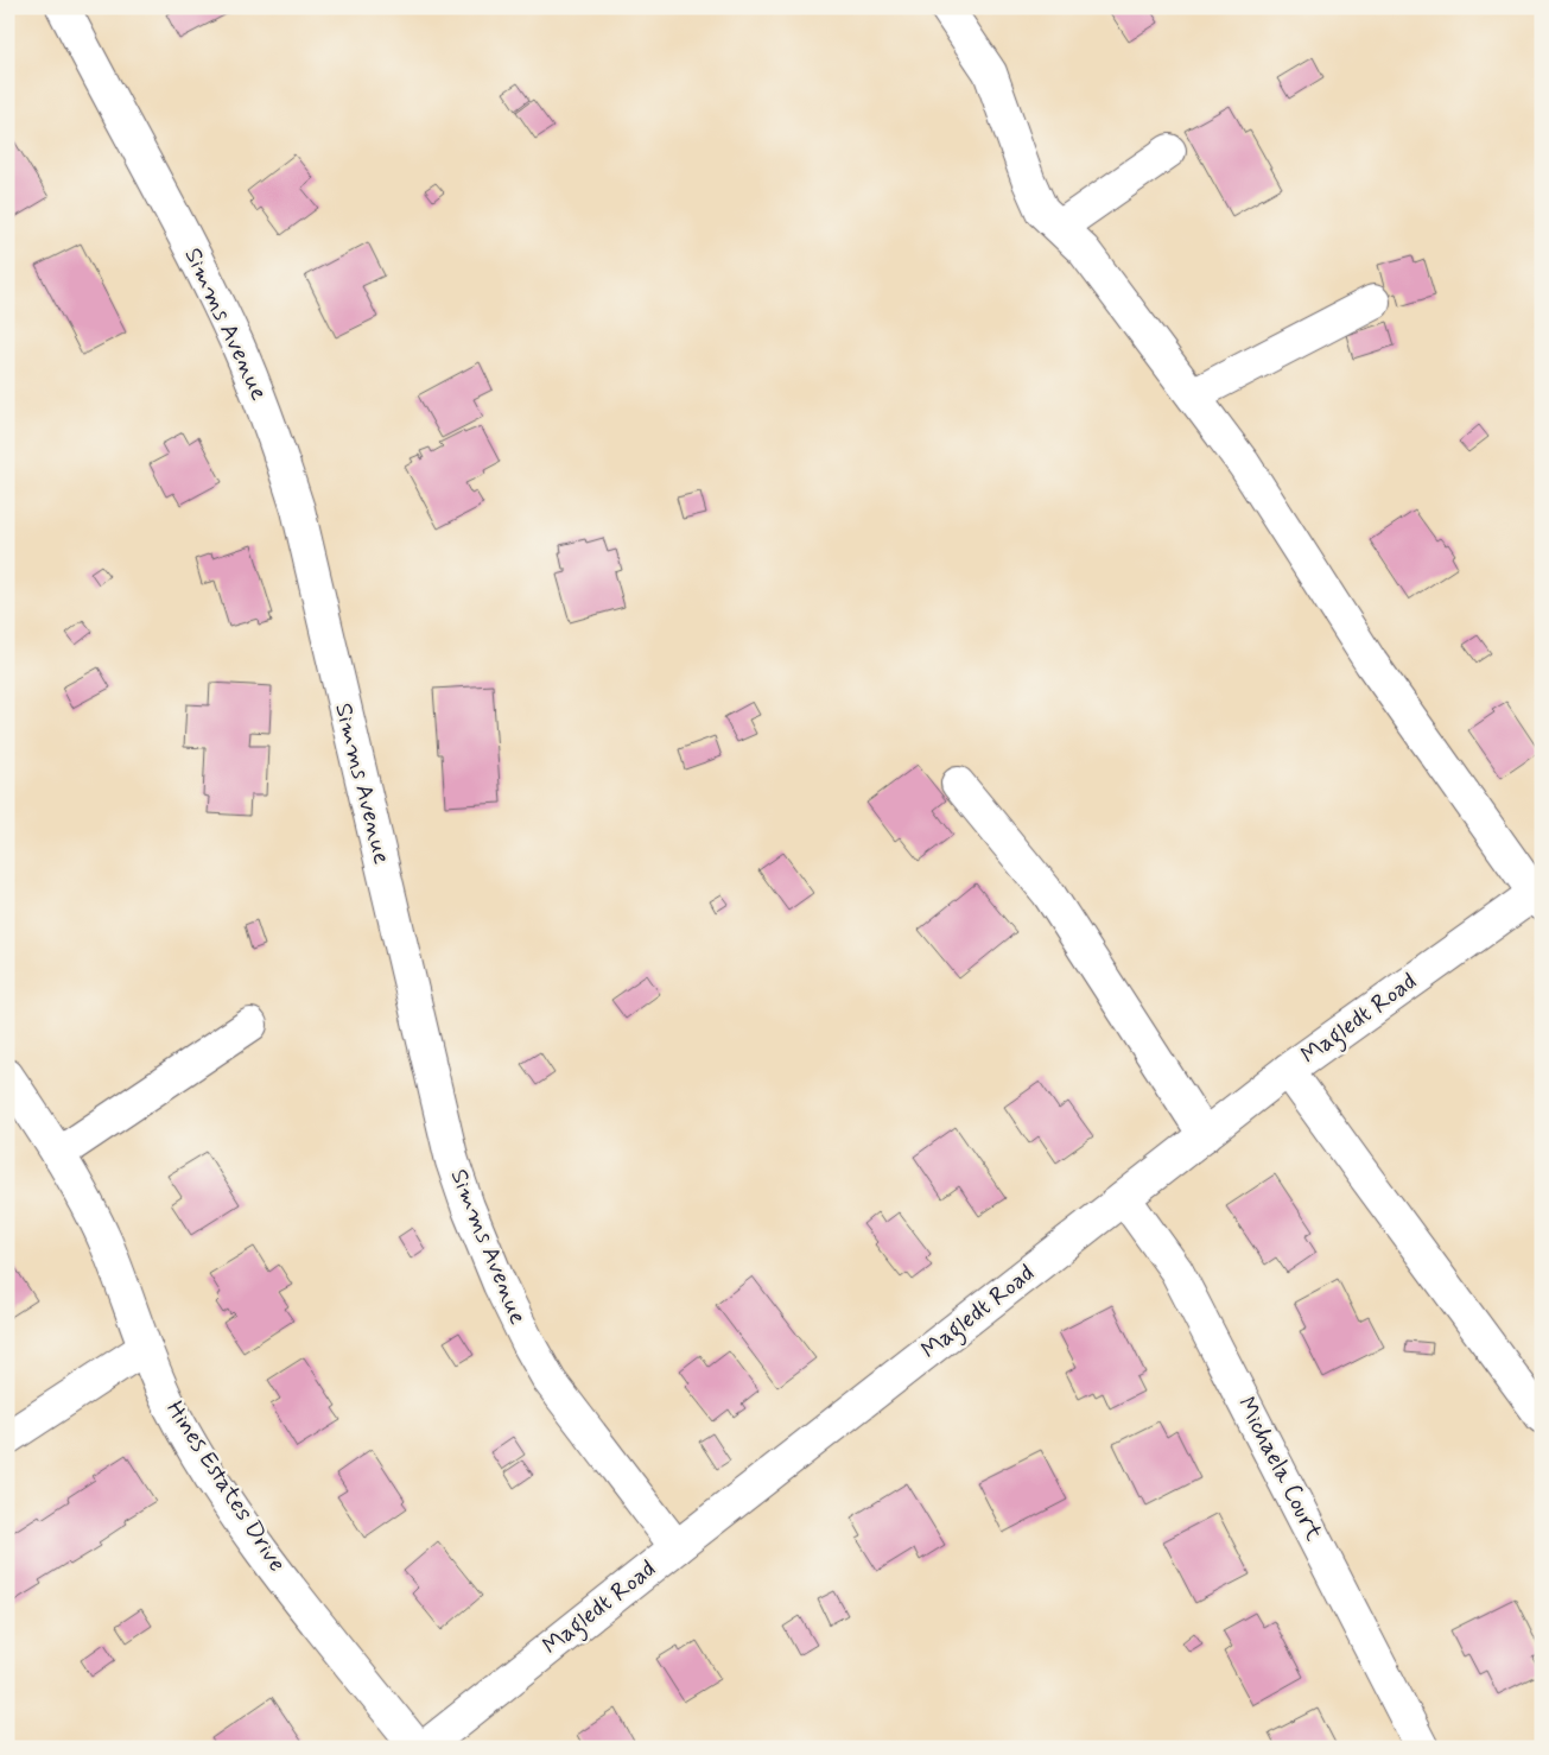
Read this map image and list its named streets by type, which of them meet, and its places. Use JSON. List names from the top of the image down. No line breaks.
{"streets":{"street":["Simms Avenue","Magledt Road","Michaela Court","Hines Estates Drive"]},"crossings":[["Simms Avenue","Magledt Road"],["Magledt Road","Michaela Court"]]}
